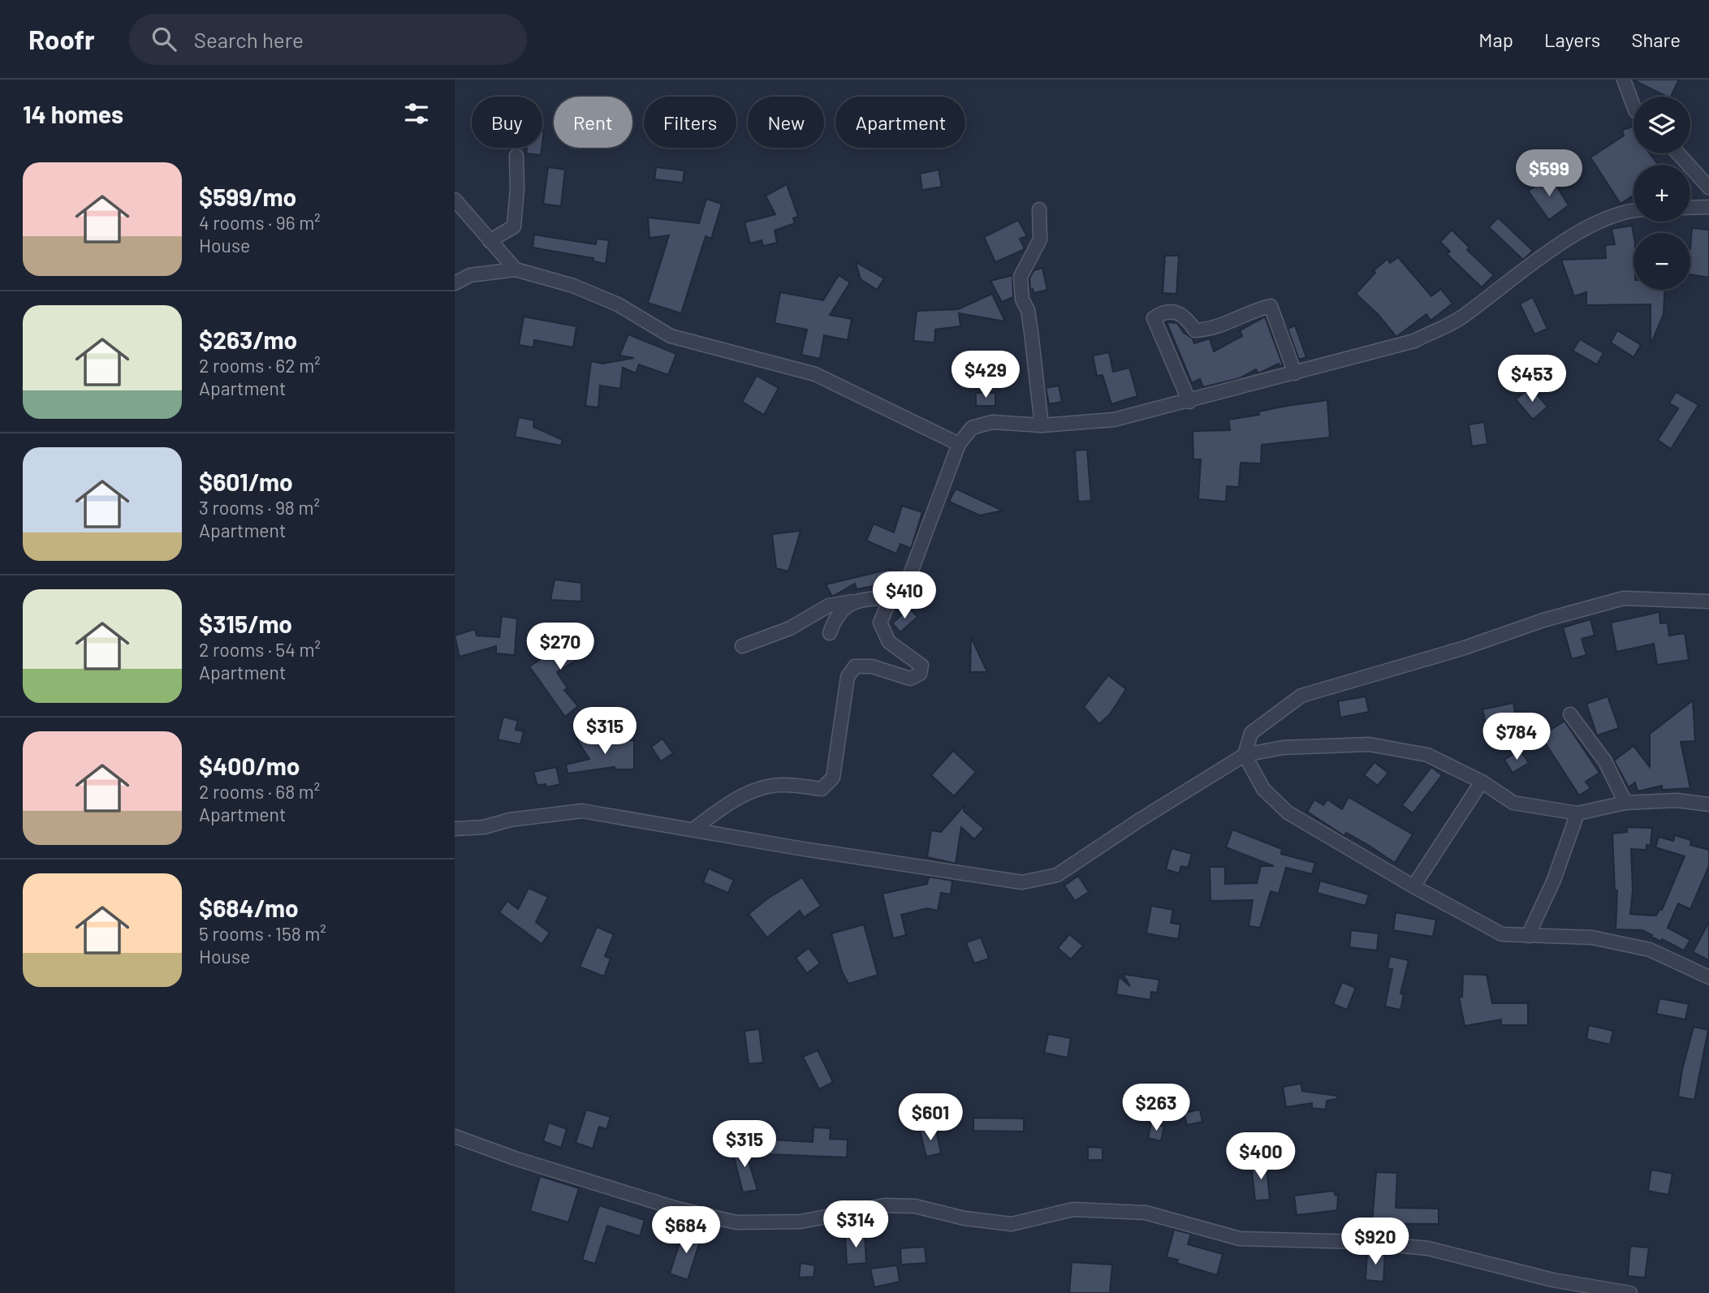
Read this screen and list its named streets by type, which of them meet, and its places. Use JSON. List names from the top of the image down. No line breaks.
{"page":{"header":"Roofr","search":"Search here","nav":["Map","Layers","Share"],"heading":"14 homes","map_buttons":["+","−"],"chip":["Buy","Rent","Filters","New","Apartment"],"list":[{"name":"$599/mo","note":"4 rooms · 96 m² · House"},{"name":"$263/mo","note":"2 rooms · 62 m² · Apartment"},{"name":"$601/mo","note":"3 rooms · 98 m² · Apartment"},{"name":"$315/mo","note":"2 rooms · 54 m² · Apartment"},{"name":"$400/mo","note":"2 rooms · 68 m² · Apartment"},{"name":"$684/mo","note":"5 rooms · 158 m² · House"}],"price":["$599","$429","$453","$410","$270","$315","$784","$263","$601","$315","$400","$314","$684","$920"]}}
